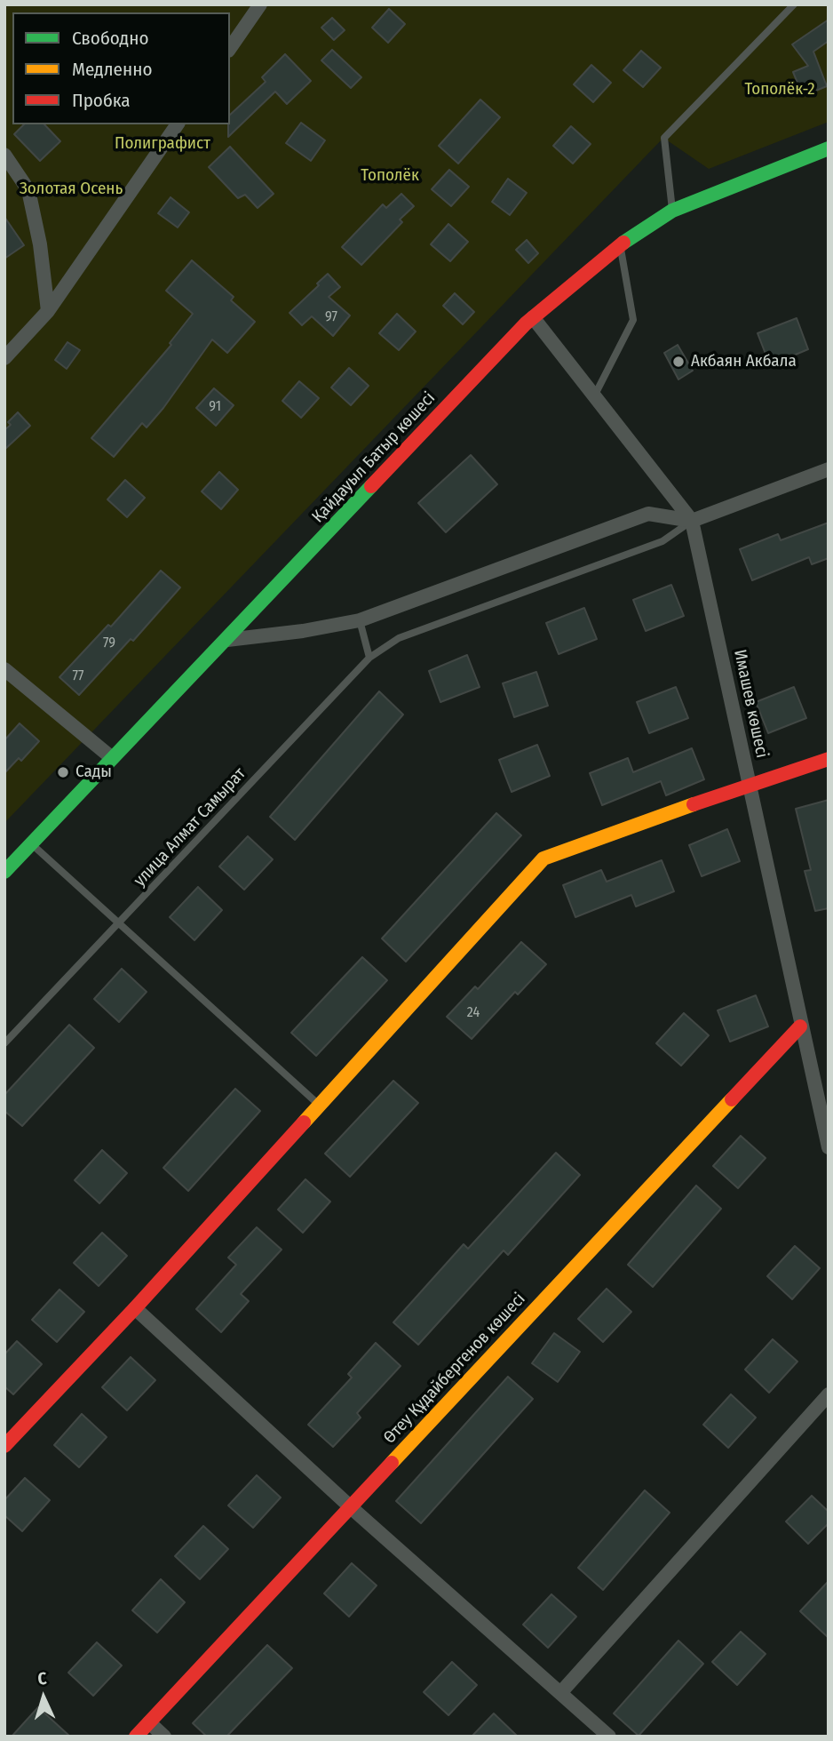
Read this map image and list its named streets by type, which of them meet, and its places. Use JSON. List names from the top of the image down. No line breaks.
{"streets":{"street":["Қайдауыл Батыр көшесі","Имашев көшесі","Өтеу Құдайбергенов көшесі"],"lane":["улица Алмат Самырат"]},"crossings":[["Қайдауыл Батыр көшесі","Имашев көшесі"],["Имашев көшесі","улица Алмат Самырат"],["Имашев көшесі","Өтеу Құдайбергенов көшесі"]],"parks":["Тополёк-2","Полиграфист","Тополёк","Золотая Осень"],"places":["Акбаян Акбала","Сады"],"house_numbers":["97","91","79","77","24"],"legend":["Свободно","Медленно","Пробка"],"north":"top"}
